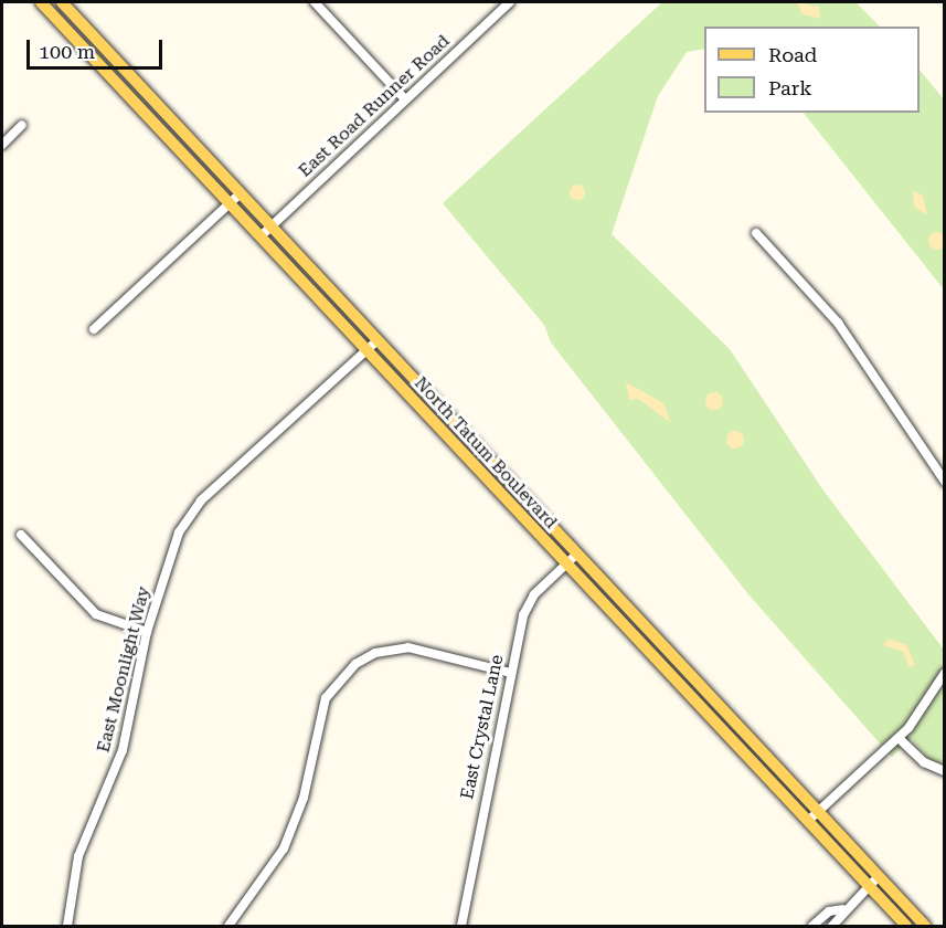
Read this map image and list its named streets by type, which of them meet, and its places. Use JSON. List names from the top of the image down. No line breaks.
{"streets":{"main road":["North Tatum Boulevard"],"street":["East Road Runner Road","East Moonlight Way","East Crystal Lane"]},"crossings":[["East Road Runner Road","North Tatum Boulevard"],["North Tatum Boulevard","East Moonlight Way"],["North Tatum Boulevard","East Crystal Lane"]],"legend":["Road","Park"],"scale_bar":"100 m"}
